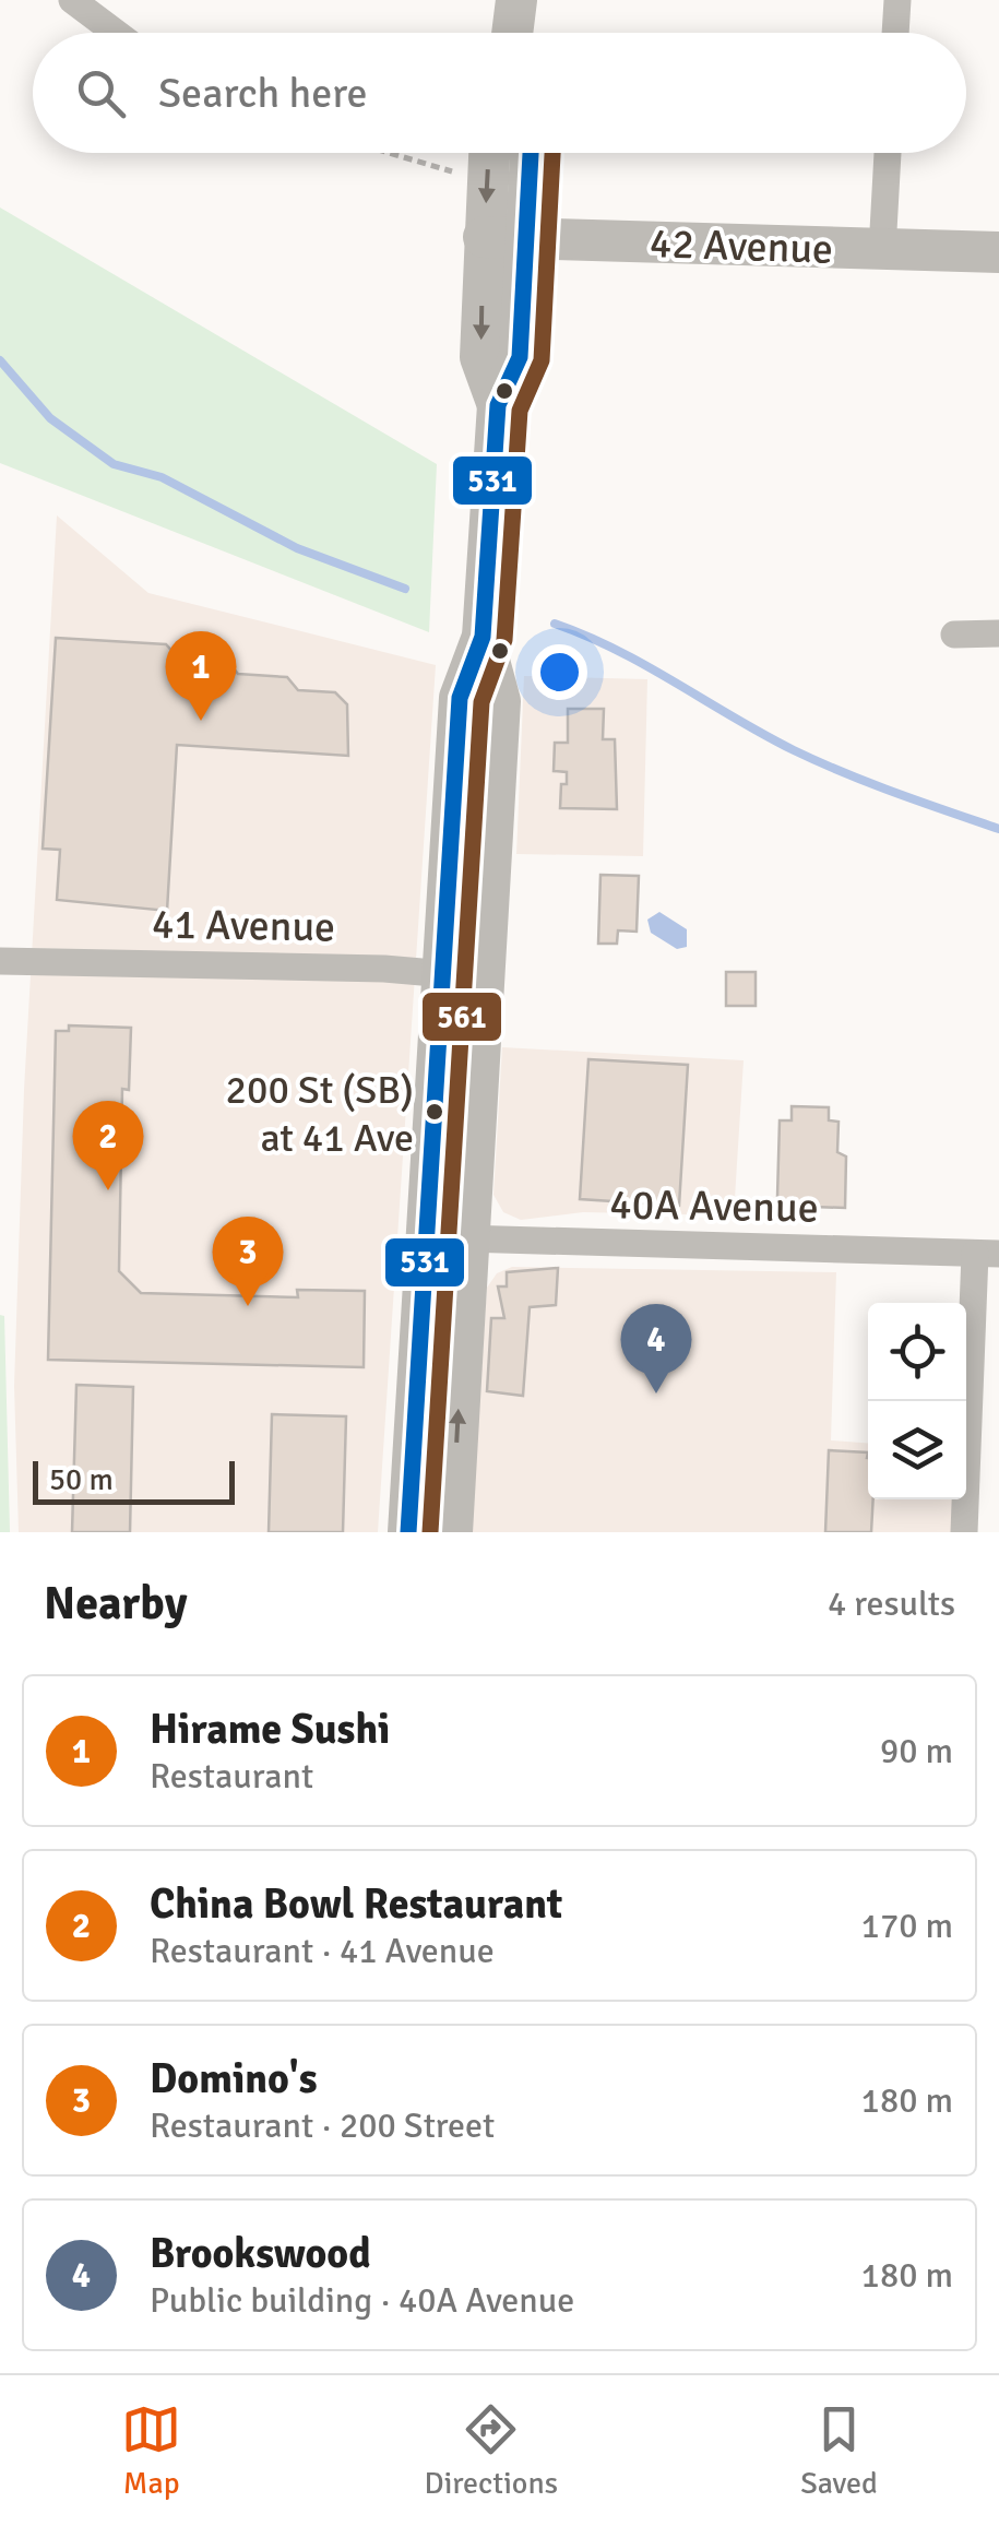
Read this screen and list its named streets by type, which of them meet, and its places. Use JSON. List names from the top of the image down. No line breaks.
{"streets":{"main road":["42 Avenue"],"street":["41 Avenue","40A Avenue"]},"places":["200 St (SB) at 41 Ave"],"lines":["transit line 531","transit line 561"],"scale_bar":"50 m","page":{"search":"Search here","pins":["1","2","3","4"],"scale":"50 m","heading":["Nearby","4 results"],"list":[{"mark":"1","name":"Hirame Sushi","note":"Restaurant","value":"90 m"},{"mark":"2","name":"China Bowl Restaurant","note":"Restaurant · 41 Avenue","value":"170 m"},{"mark":"3","name":"Domino's","note":"Restaurant · 200 Street","value":"180 m"},{"mark":"4","name":"Brookswood","note":"Public building · 40A Avenue","value":"180 m"}],"nav":["Map","Directions","Saved"]}}
